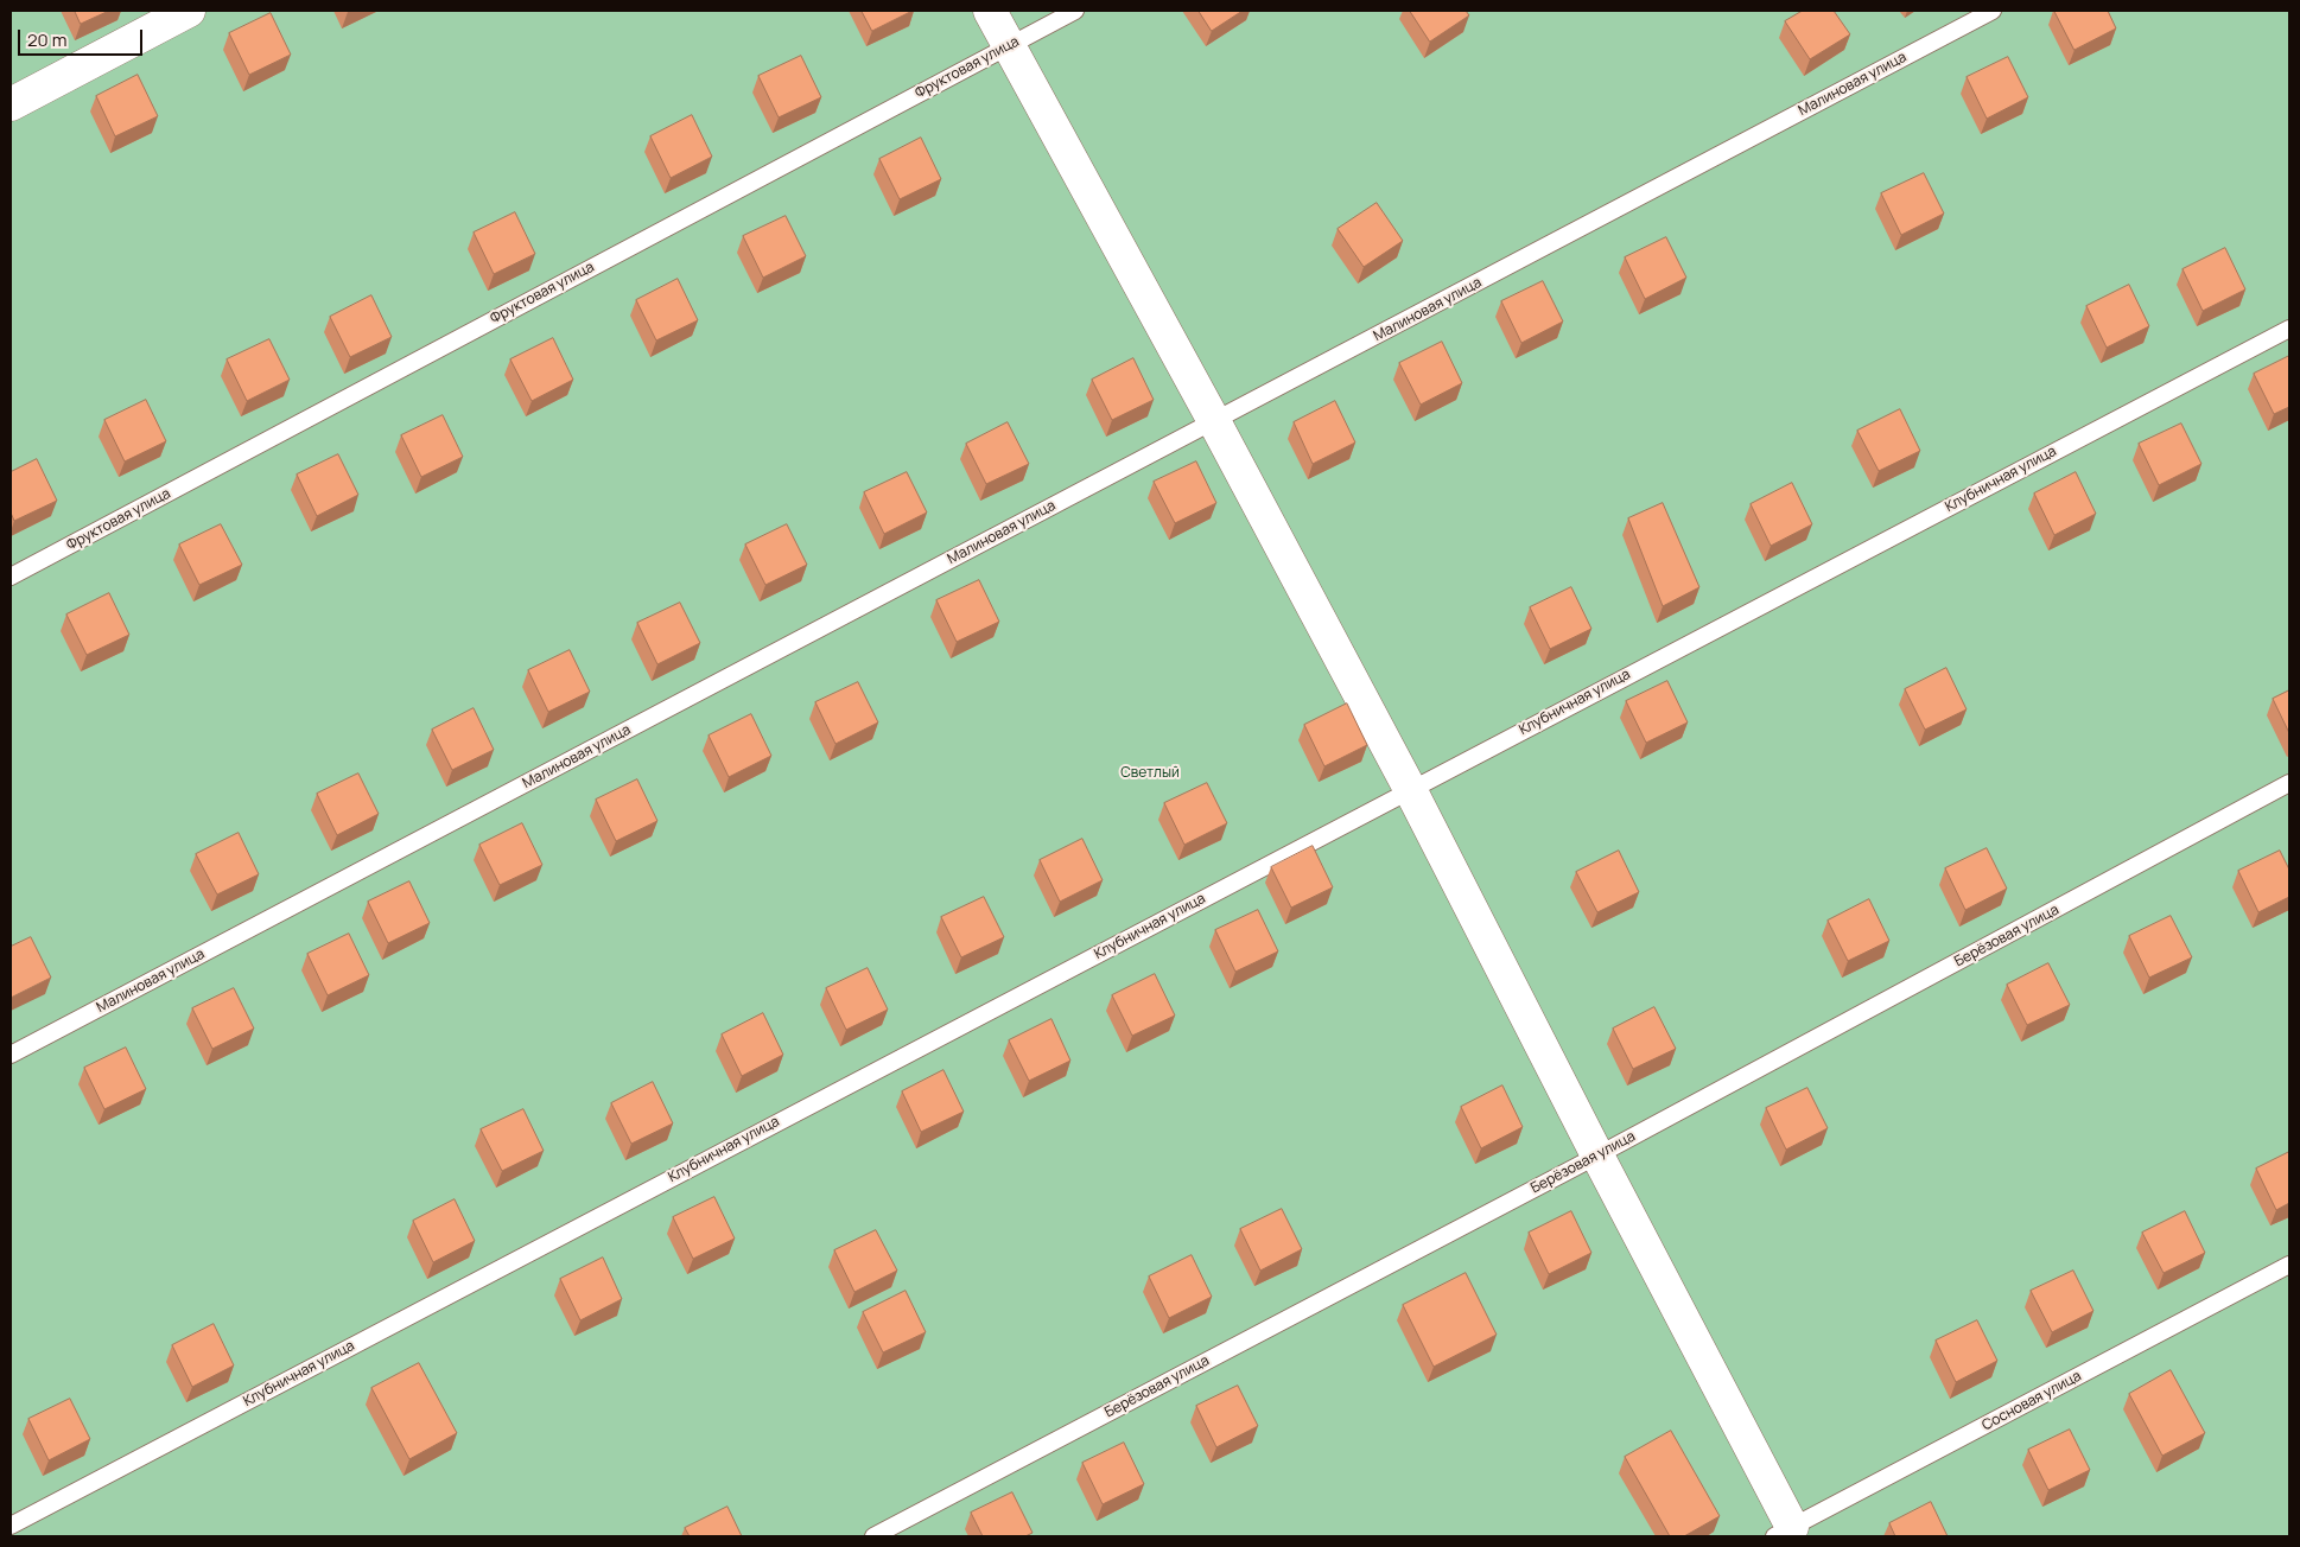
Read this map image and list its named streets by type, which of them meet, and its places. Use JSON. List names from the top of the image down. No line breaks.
{"streets":{"lane":["Фруктовая улица","Малиновая улица","Клубничная улица","Берёзовая улица","Сосновая улица"]},"parks":["Светлый"],"scale_bar":"20 m"}
